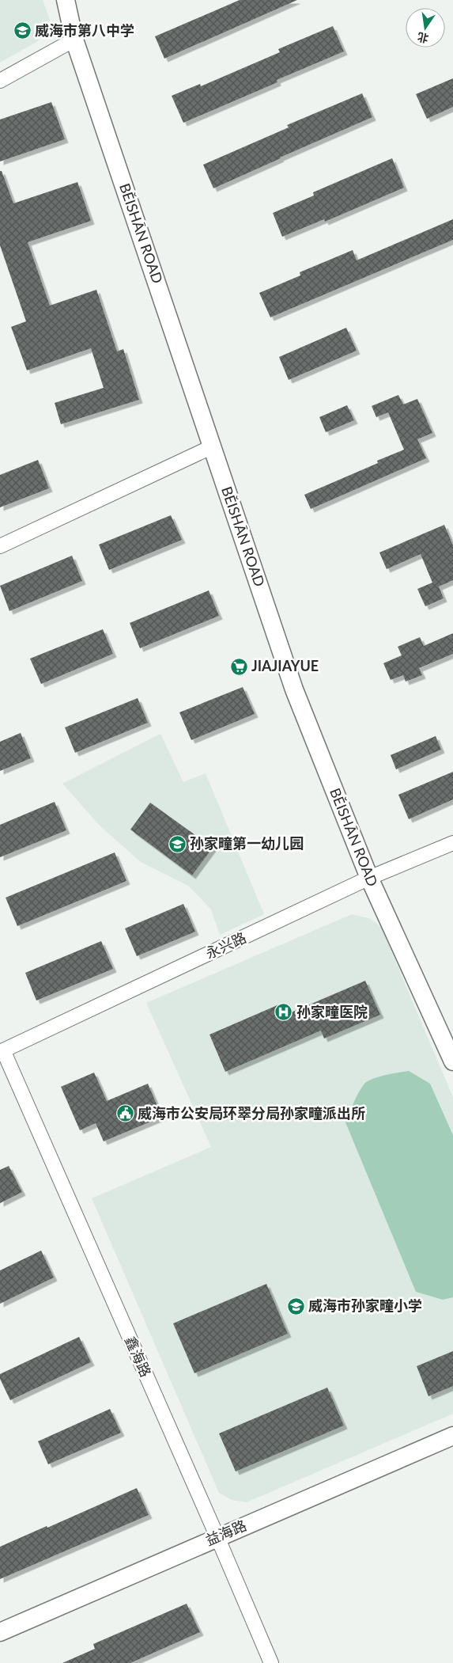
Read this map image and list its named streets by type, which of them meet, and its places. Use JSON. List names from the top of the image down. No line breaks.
{"streets":{"main road":["BĚISHĀN ROAD","益海路"],"street":["永兴路","鑫海路"]},"crossings":[["BĚISHĀN ROAD","永兴路"],["永兴路","鑫海路"],["鑫海路","益海路"]],"places":{"school or university":["威海市第八中学","孙家疃第一幼儿园","威海市孙家疃小学"],"supermarket":["JIAJIAYUE"],"hospital":["孙家疃医院"],"public building":["威海市公安局环翠分局孙家疃派出所"]},"north":"bottom"}
